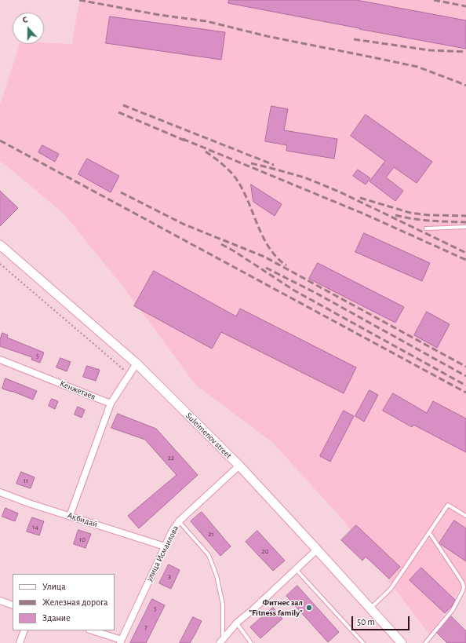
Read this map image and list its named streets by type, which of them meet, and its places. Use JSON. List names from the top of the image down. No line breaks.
{"streets":{"street":["Кенжетаев","Suleimenov street","Ақбидай","улица Исмаилова"]},"crossings":[["Suleimenov street","улица Исмаилова"],["Ақбидай","улица Исмаилова"]],"places":["Фитнес зал \"Fitness family\""],"house_numbers":["5","22","11","14","21","10","20","3","5","7"],"legend":["Улица","Железная дорога","Здание"],"scale_bar":"50 m","north":"top"}
